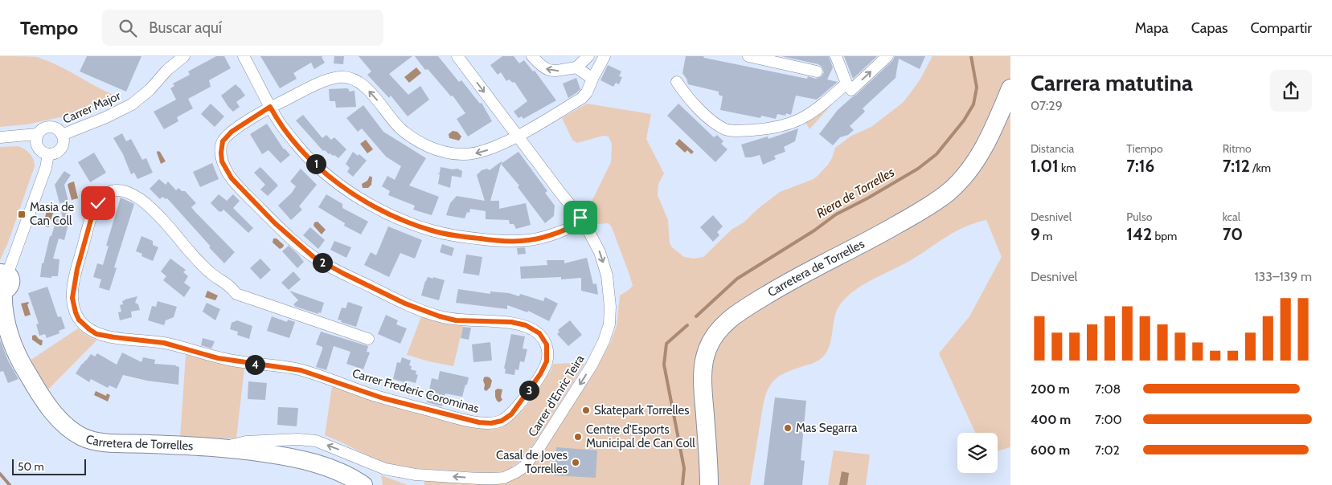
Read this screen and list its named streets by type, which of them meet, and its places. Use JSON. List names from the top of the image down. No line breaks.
{"streets":{"main road":["Carretera de Torrelles"],"street":["Carrer Major","Carrer Frederic Corominas","Carrer d'Enric Teira"]},"crossings":[["Carretera de Torrelles","Carrer d'Enric Teira"],["Carrer Frederic Corominas","Carrer d'Enric Teira"]],"water":["Riera de Torrelles"],"places":{"transit":["Masia de Can Coll"],"other":["Skatepark Torrelles","Mas Segarra","Centre d'Esports Municipal de Can Coll","Casal de Joves Torrelles"]},"scale_bar":"50 m","page":{"header":"Tempo","search":"Buscar aquí","nav":["Mapa","Capas","Compartir"],"heading":["Carrera matutina","07:29"],"stats":[["Distancia","1.01 km"],["Tiempo","7:16"],["Ritmo","7:12 /km"],["Desnivel","9 m"],["Pulso","142 bpm"],["kcal","70"]],"pins":["1","2","4","3"],"chart":["Desnivel","133–139 m"],"list":[{"name":"200 m","note":"7:08"},{"name":"400 m","note":"7:00"},{"name":"600 m","note":"7:02"}],"scale":"50 m"}}
